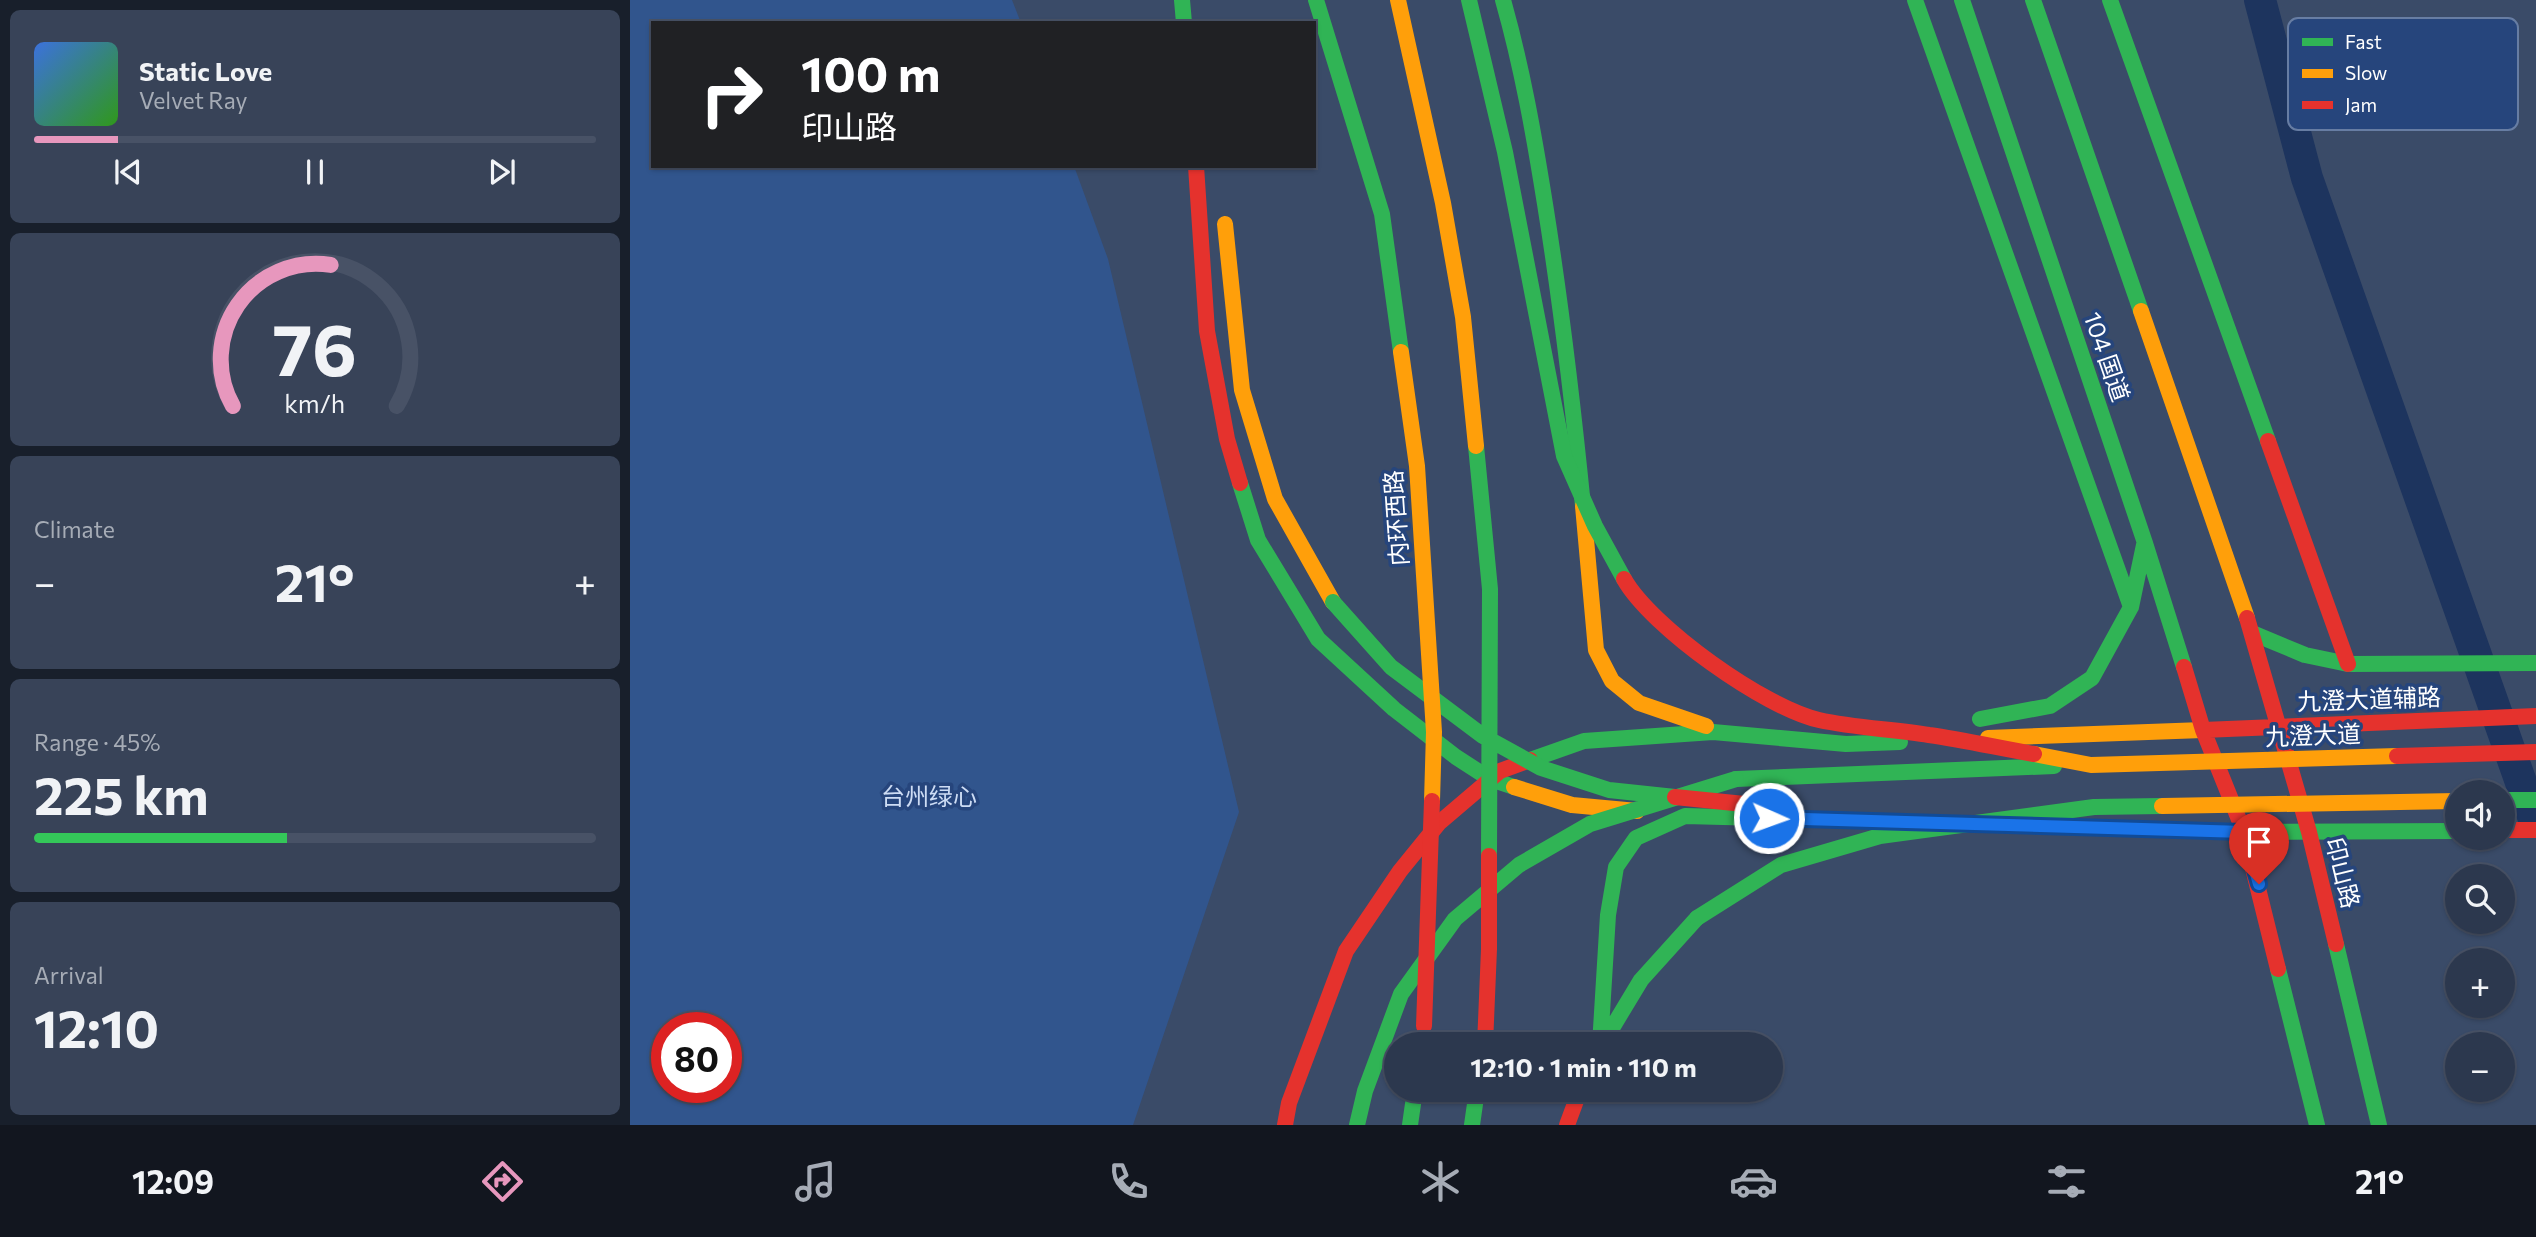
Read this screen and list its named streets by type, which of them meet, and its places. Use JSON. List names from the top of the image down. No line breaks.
{"streets":{"main road":["104 国道","内环西路","九澄大道辅路","九澄大道","印山路"]},"crossings":[["104 国道","九澄大道辅路"],["104 国道","印山路"],["九澄大道辅路","印山路"]],"parks":["台州绿心"],"legend":["Fast","Slow","Jam"],"page":{"turn":["100 m","印山路"],"song":["Static Love","Velvet Ray"],"tile":["Climate",["Range · 45%","225 km"],["Arrival","12:10"]],"heat":["−","21°","+"],"map_buttons":["+","−"],"limit":"80","trip":"12:10 · 1 min · 110 m","tabs":["12:09","21°"],"gauge":["76","km/h"]}}
